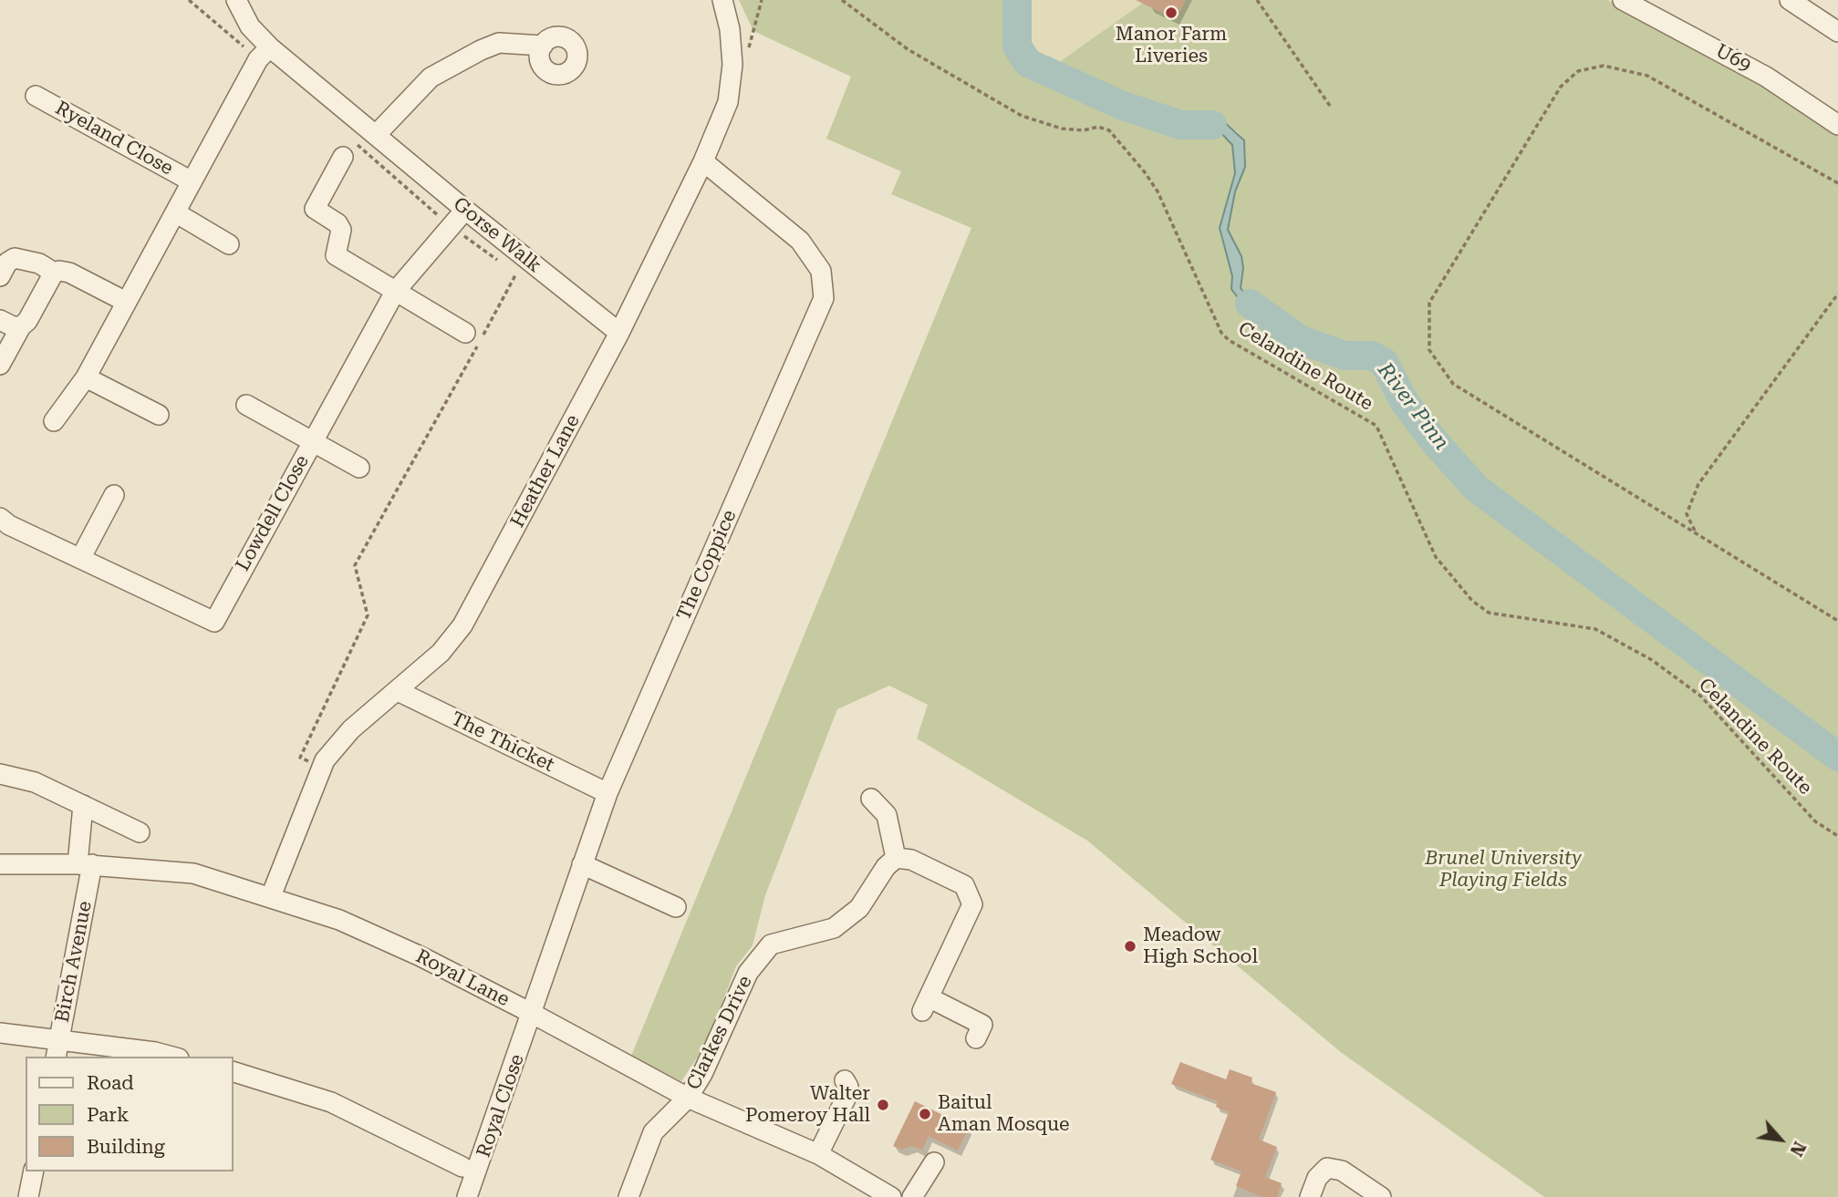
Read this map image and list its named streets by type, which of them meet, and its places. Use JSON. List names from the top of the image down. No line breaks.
{"streets":{"street":["U69","Ryeland Close","Gorse Walk","Heather Lane","Lowdell Close","The Coppice","The Thicket","Birch Avenue","Royal Lane","Clarkes Drive","Royal Close"],"path":["Celandine Route"]},"crossings":[["Ryeland Close","Gorse Walk"],["Gorse Walk","Heather Lane"],["Gorse Walk","Lowdell Close"],["Heather Lane","The Coppice"],["Heather Lane","The Thicket"],["Heather Lane","Royal Lane"],["The Coppice","The Thicket"],["The Coppice","Royal Lane"],["The Coppice","Royal Close"],["Birch Avenue","Royal Lane"],["Royal Lane","Clarkes Drive"],["Royal Lane","Royal Close"]],"water":["River Pinn"],"parks":["Brunel University Playing Fields"],"places":["Manor Farm Liveries","Meadow High School","Walter Pomeroy Hall","Baitul Aman Mosque"],"legend":["Road","Park","Building"],"north":"bottom right"}
